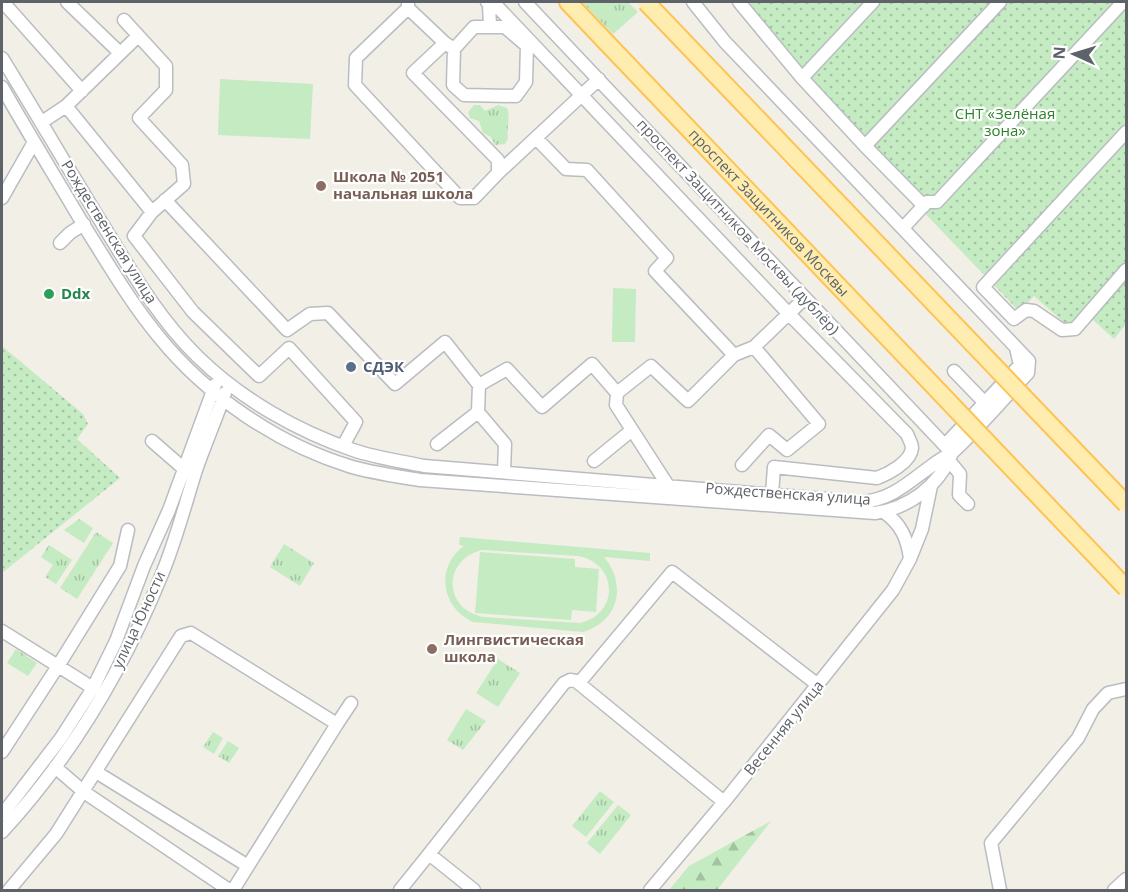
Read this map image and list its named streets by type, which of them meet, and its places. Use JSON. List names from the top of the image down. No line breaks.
{"streets":{"main road":["проспект Защитников Москвы"],"street":["проспект Защитников Москвы (дублёр)","Рождественская улица","улица Юности","Весенняя улица"]},"crossings":[["проспект Защитников Москвы (дублёр)","Рождественская улица"],["Рождественская улица","улица Юности"],["Рождественская улица","Весенняя улица"]],"parks":["СНТ «Зелёная зона»"],"places":["Школа № 2051 начальная школа","Ddx","СДЭК","Лингвистическая школа"],"north":"left"}
